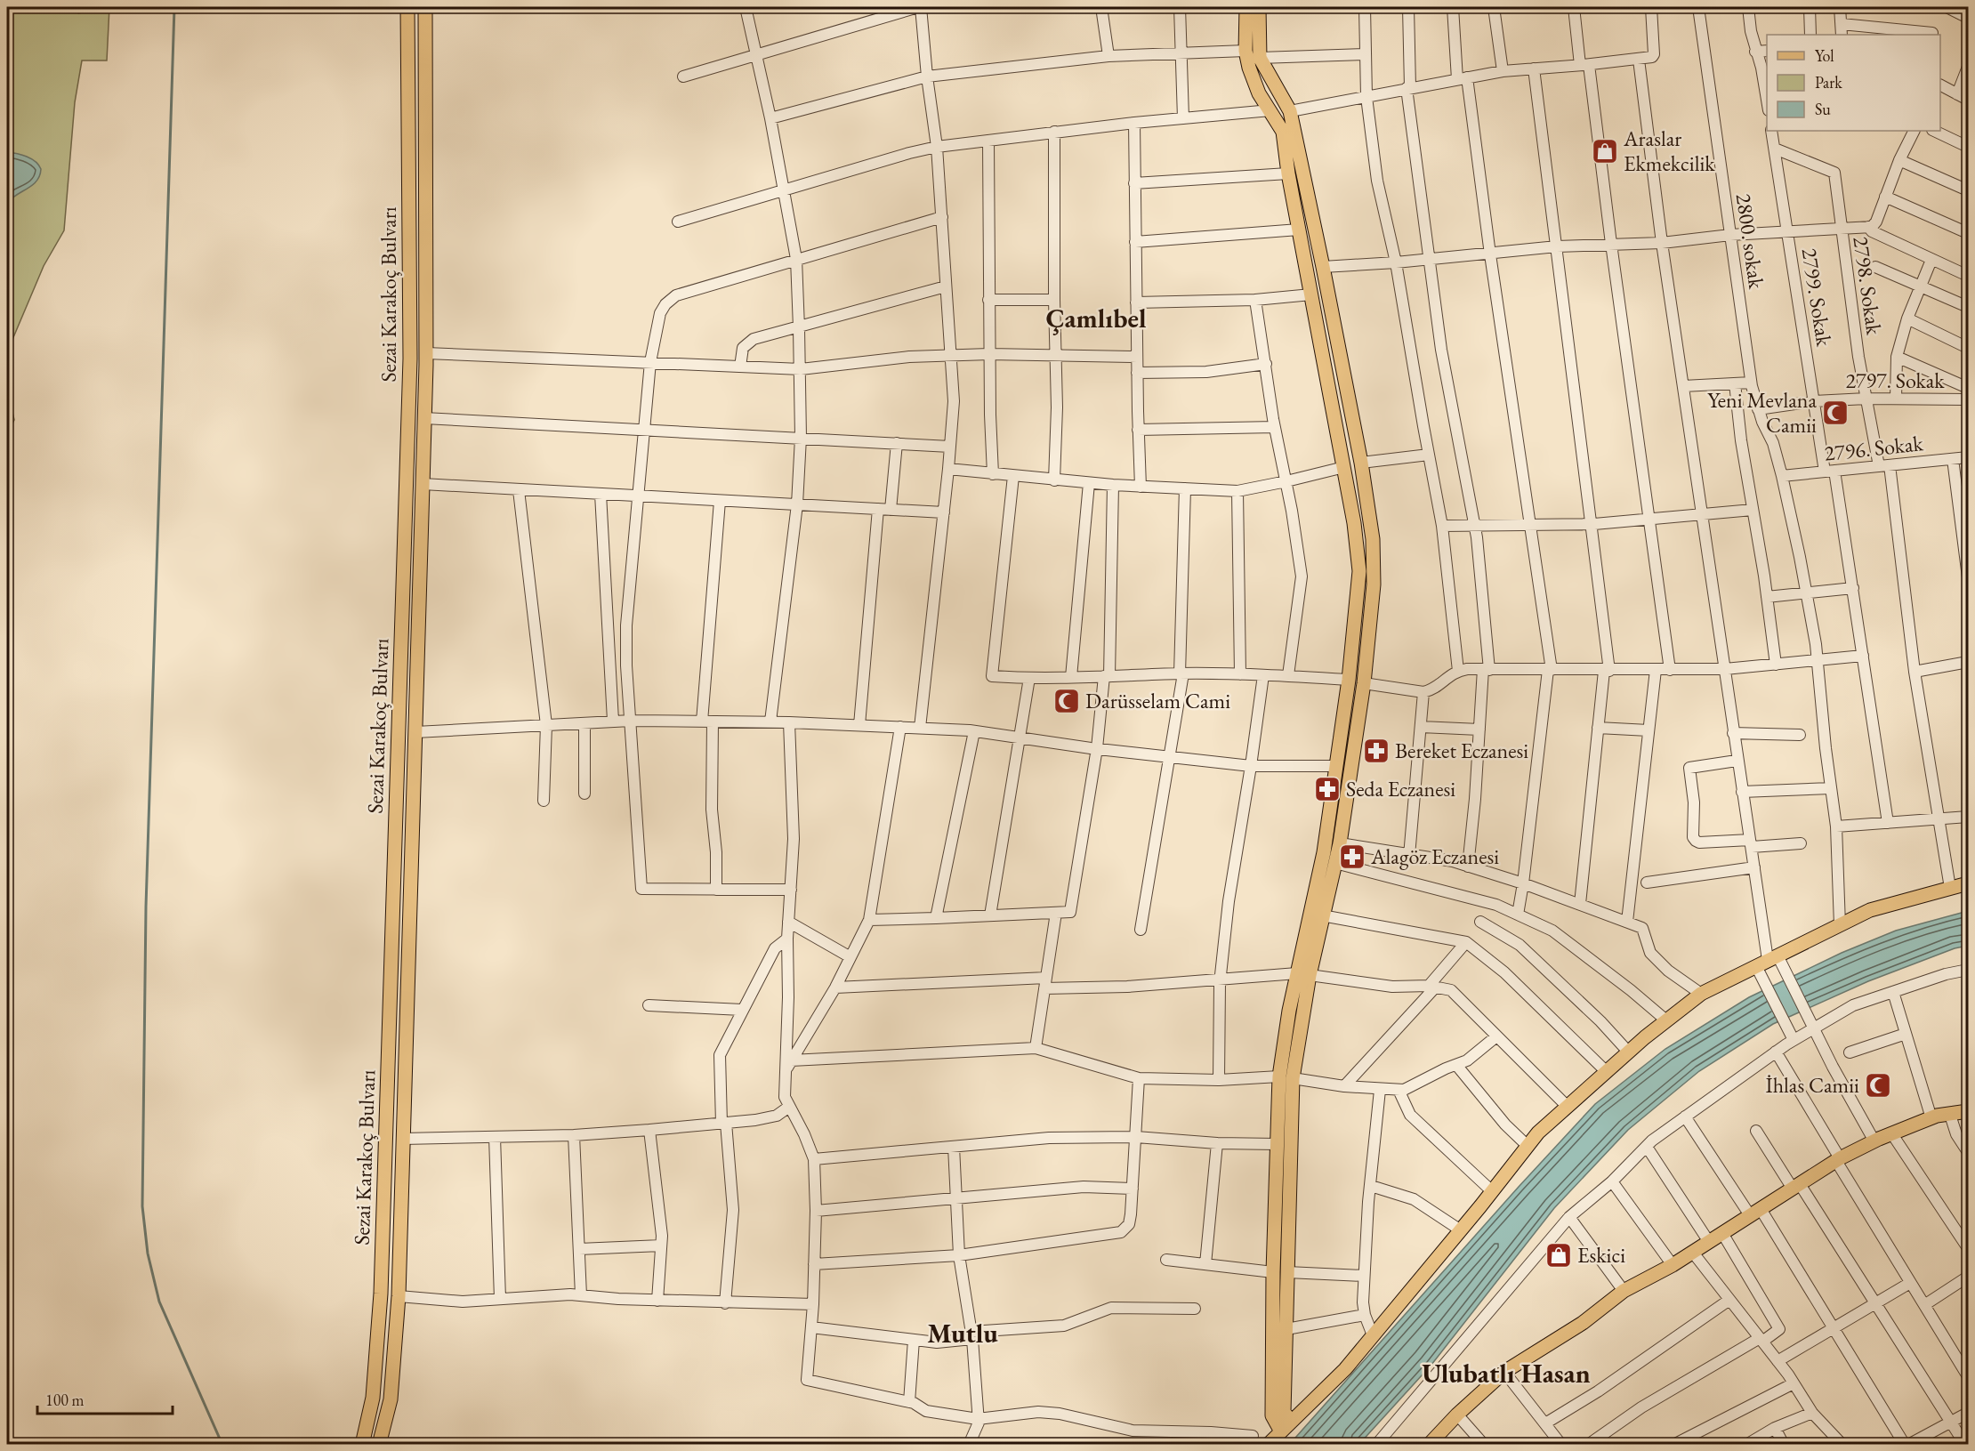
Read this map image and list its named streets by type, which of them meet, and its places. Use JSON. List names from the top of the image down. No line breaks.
{"streets":{"main road":["Sezai Karakoç Bulvarı"],"street":["2800. sokak","2798. Sokak","2799. Sokak","2797. Sokak","2796. Sokak"]},"crossings":[["2800. sokak","2797. Sokak"],["2800. sokak","2796. Sokak"],["2798. Sokak","2799. Sokak"],["2798. Sokak","2797. Sokak"],["2798. Sokak","2796. Sokak"],["2799. Sokak","2797. Sokak"],["2799. Sokak","2796. Sokak"]],"districts":["Çamlıbel","Mutlu","Ulubatlı Hasan"],"places":{"shop":["Araslar Ekmekcilik","Eskici"],"mosque":["Yeni Mevlana Camii","Darüsselam Cami","İhlas Camii"],"pharmacy":["Bereket Eczanesi","Seda Eczanesi","Alagöz Eczanesi"]},"legend":["Yol","Park","Su"],"scale_bar":"100 m"}
